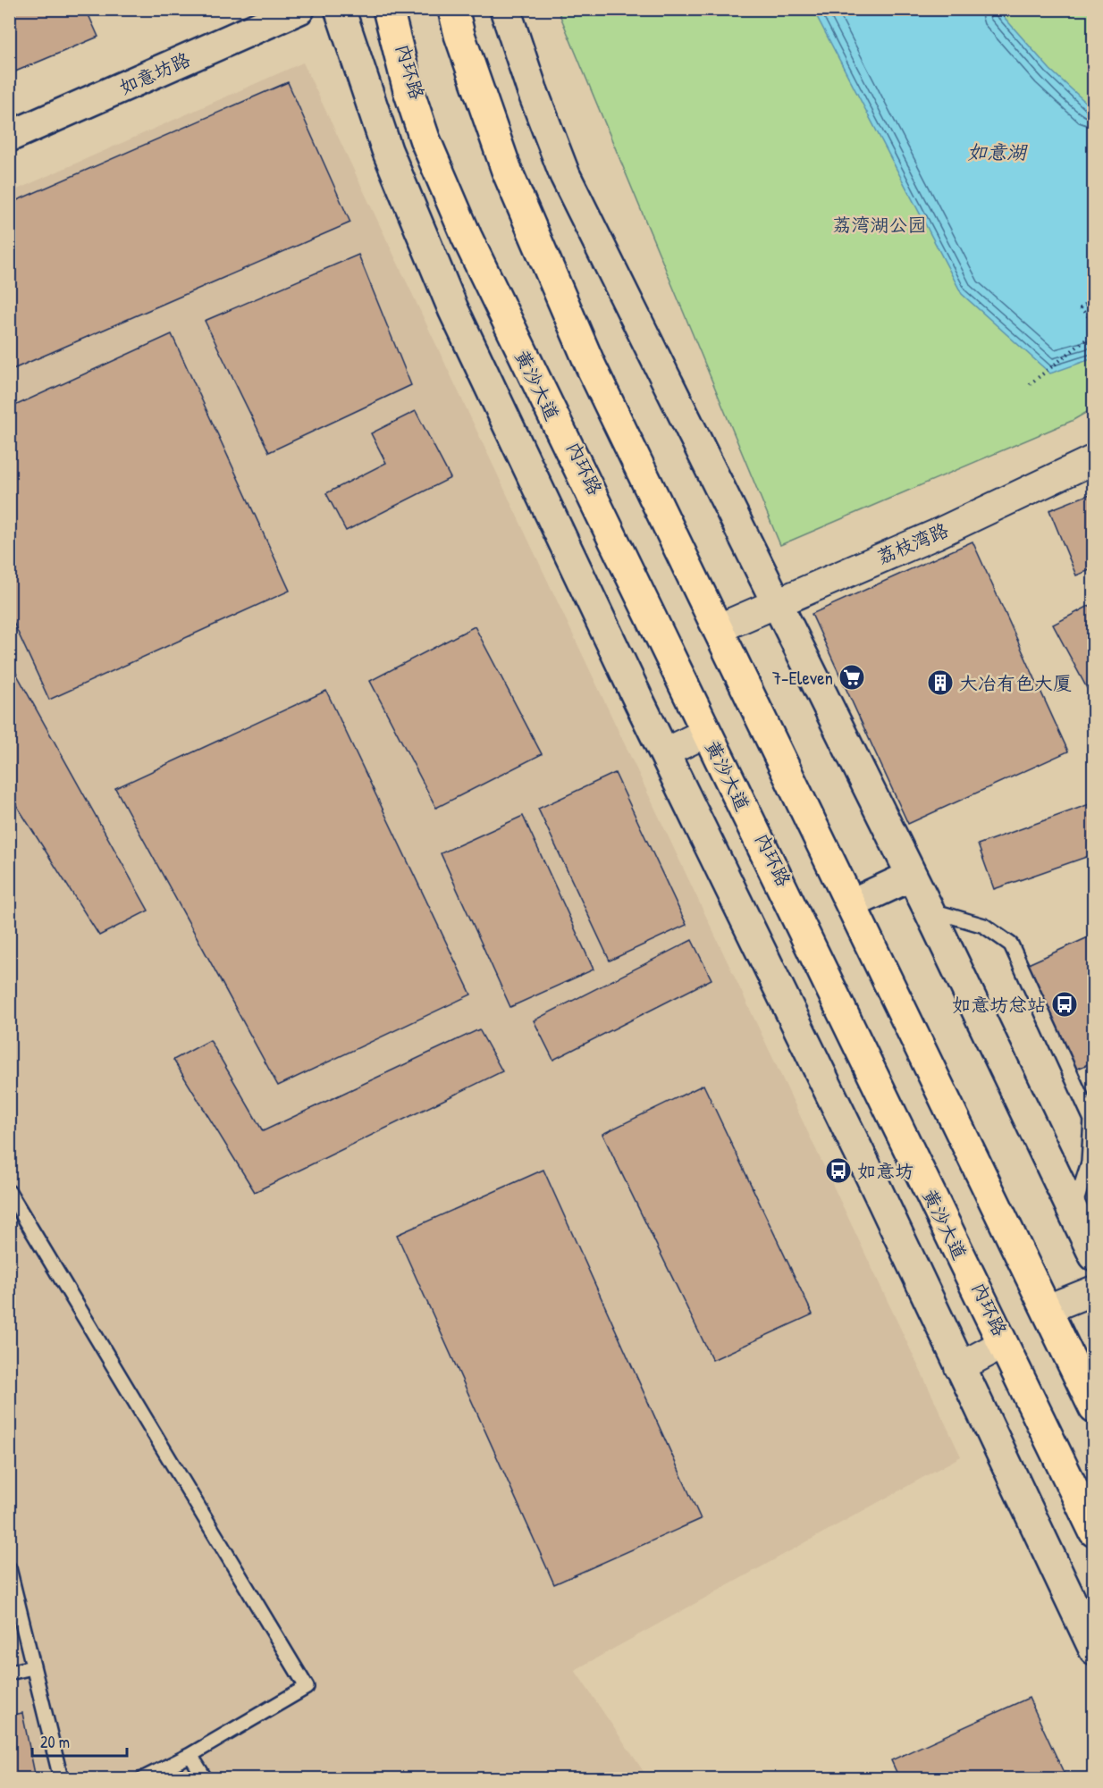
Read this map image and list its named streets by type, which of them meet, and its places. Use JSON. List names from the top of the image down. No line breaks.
{"streets":{"highway":["内环路","黄沙大道"],"main road":["如意坊路"],"street":["荔枝湾路"]},"water":["如意湖"],"parks":["荔湾湖公园"],"places":{"supermarket":["7-Eleven"],"building":["大冶有色大厦"],"bus stop":["如意坊总站","如意坊"]},"scale_bar":"20 m"}
